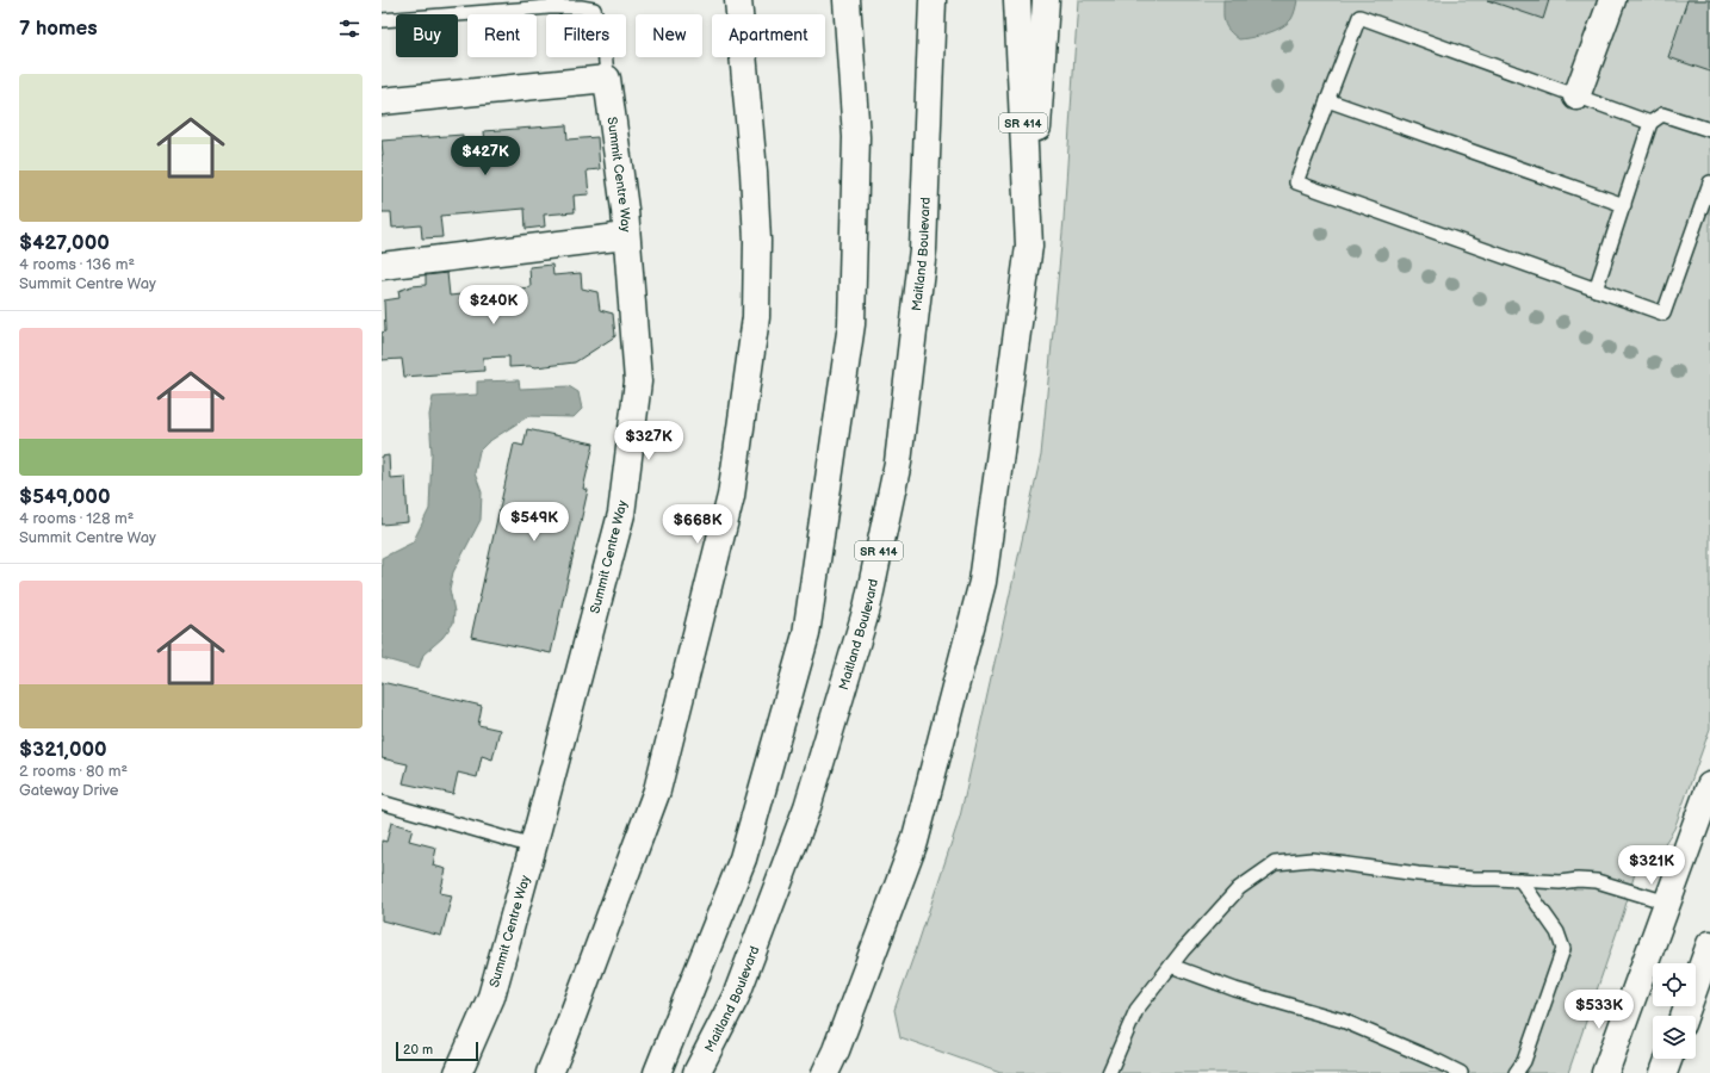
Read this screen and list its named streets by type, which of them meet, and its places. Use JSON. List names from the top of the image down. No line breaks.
{"streets":{"main road":["SR 414","Summit Centre Way","Maitland Boulevard"]},"scale_bar":"20 m","page":{"heading":"7 homes","chip":["Buy","Rent","Filters","New","Apartment"],"list":[{"name":"$427,000","note":"4 rooms · 136 m² · Summit Centre Way"},{"name":"$549,000","note":"4 rooms · 128 m² · Summit Centre Way"},{"name":"$321,000","note":"2 rooms · 80 m² · Gateway Drive"}],"price":["$427K","$240K","$327K","$549K","$668K","$321K","$533K"],"scale":"20 m"}}
